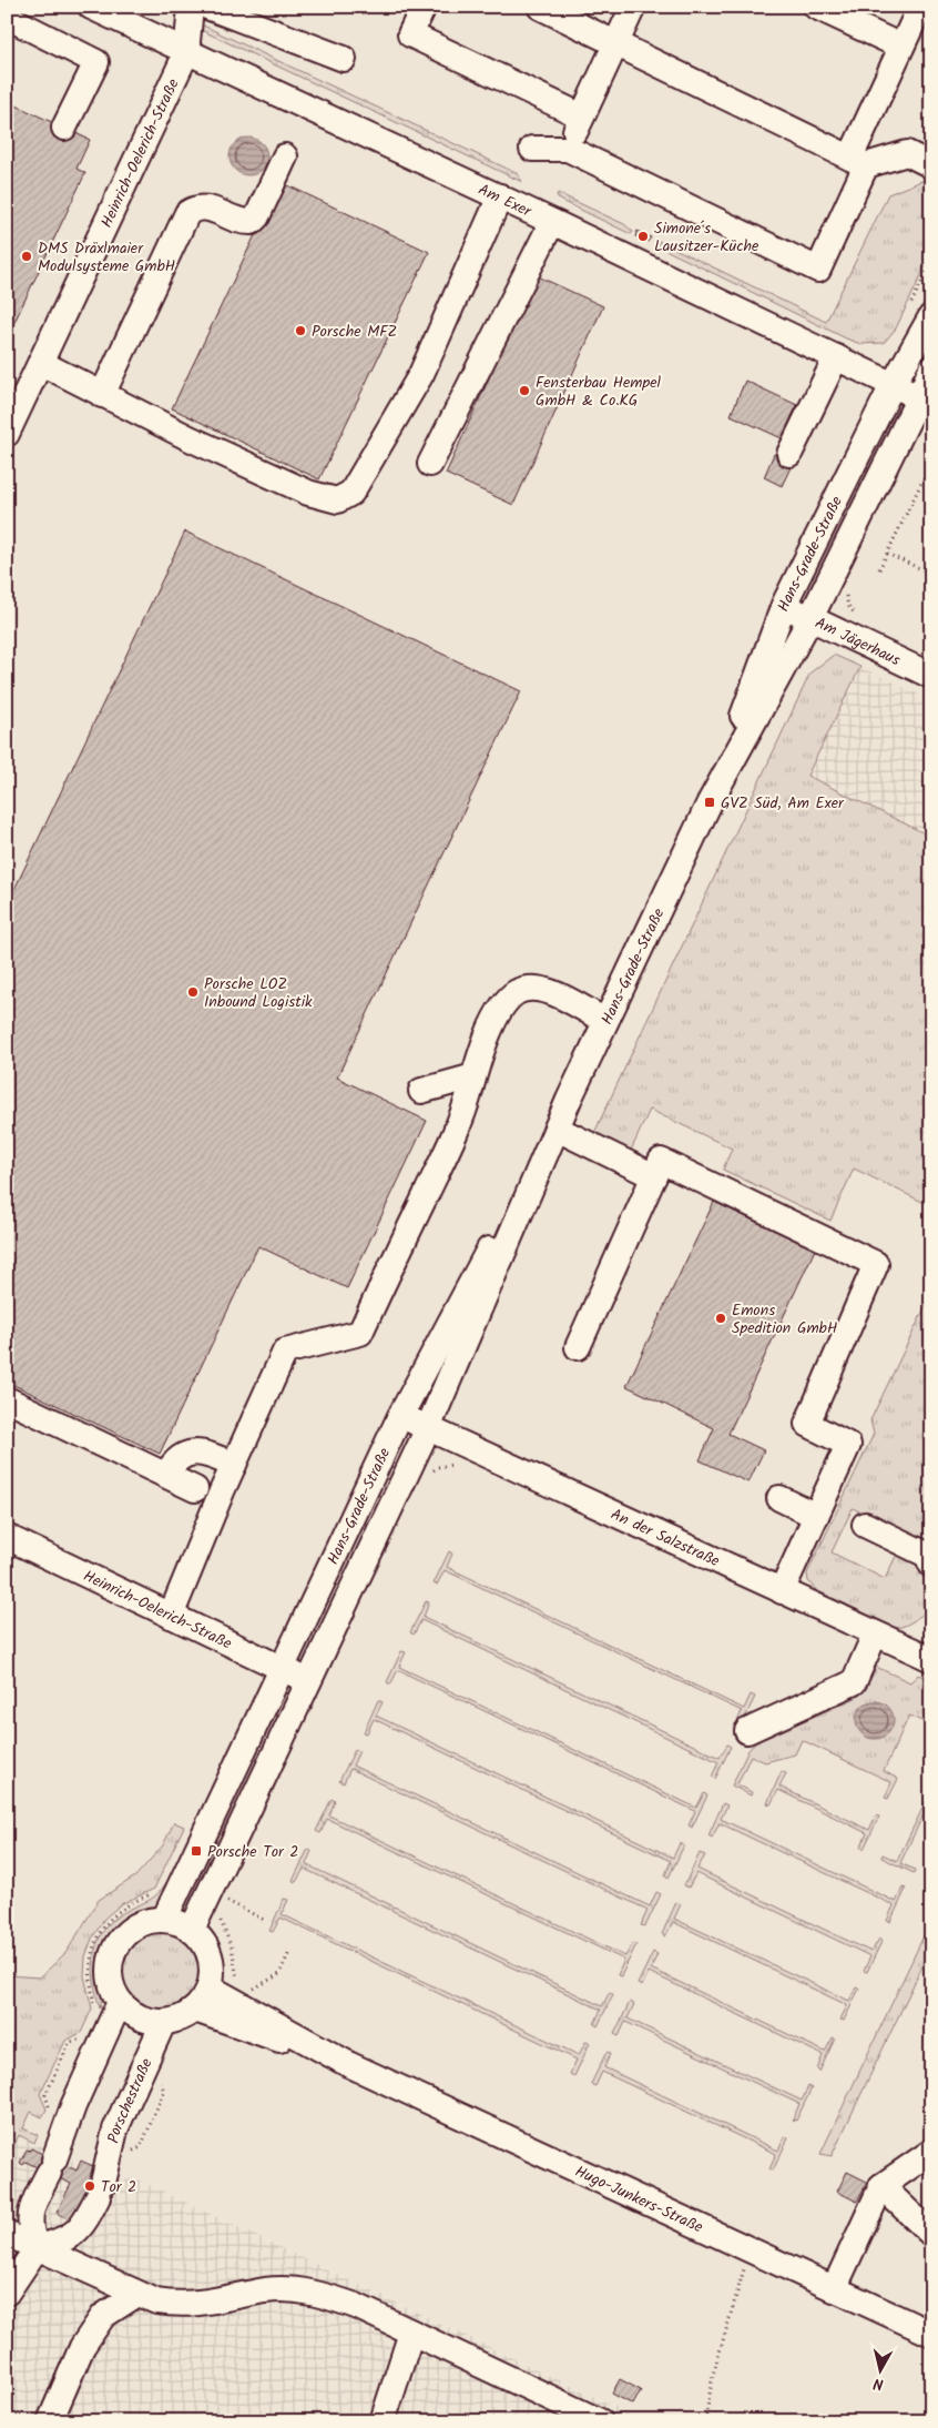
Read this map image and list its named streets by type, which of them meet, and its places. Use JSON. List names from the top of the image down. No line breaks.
{"streets":{"street":["Heinrich-Oelerich-Straße","Am Exer","Hans-Grade-Straße","Am Jägerhaus","An der Salzstraße","Porschestraße","Hugo-Junkers-Straße"]},"crossings":[["Heinrich-Oelerich-Straße","Am Exer"],["Heinrich-Oelerich-Straße","Hans-Grade-Straße"],["Am Exer","Hans-Grade-Straße"],["Hans-Grade-Straße","Am Jägerhaus"],["Hans-Grade-Straße","An der Salzstraße"],["Hans-Grade-Straße","Porschestraße"],["Hans-Grade-Straße","Hugo-Junkers-Straße"],["Porschestraße","Hugo-Junkers-Straße"]],"places":{"other":["Simone´s Lausitzer-Küche","DMS Dräxlmaier Modulsysteme GmbH","Porsche MFZ","Fensterbau Hempel GmbH & Co.KG","Porsche LOZ Inbound Logistik","Emons Spedition GmbH","Tor 2"],"transit":["GVZ Süd, Am Exer","Porsche Tor 2"]},"north":"bottom"}
